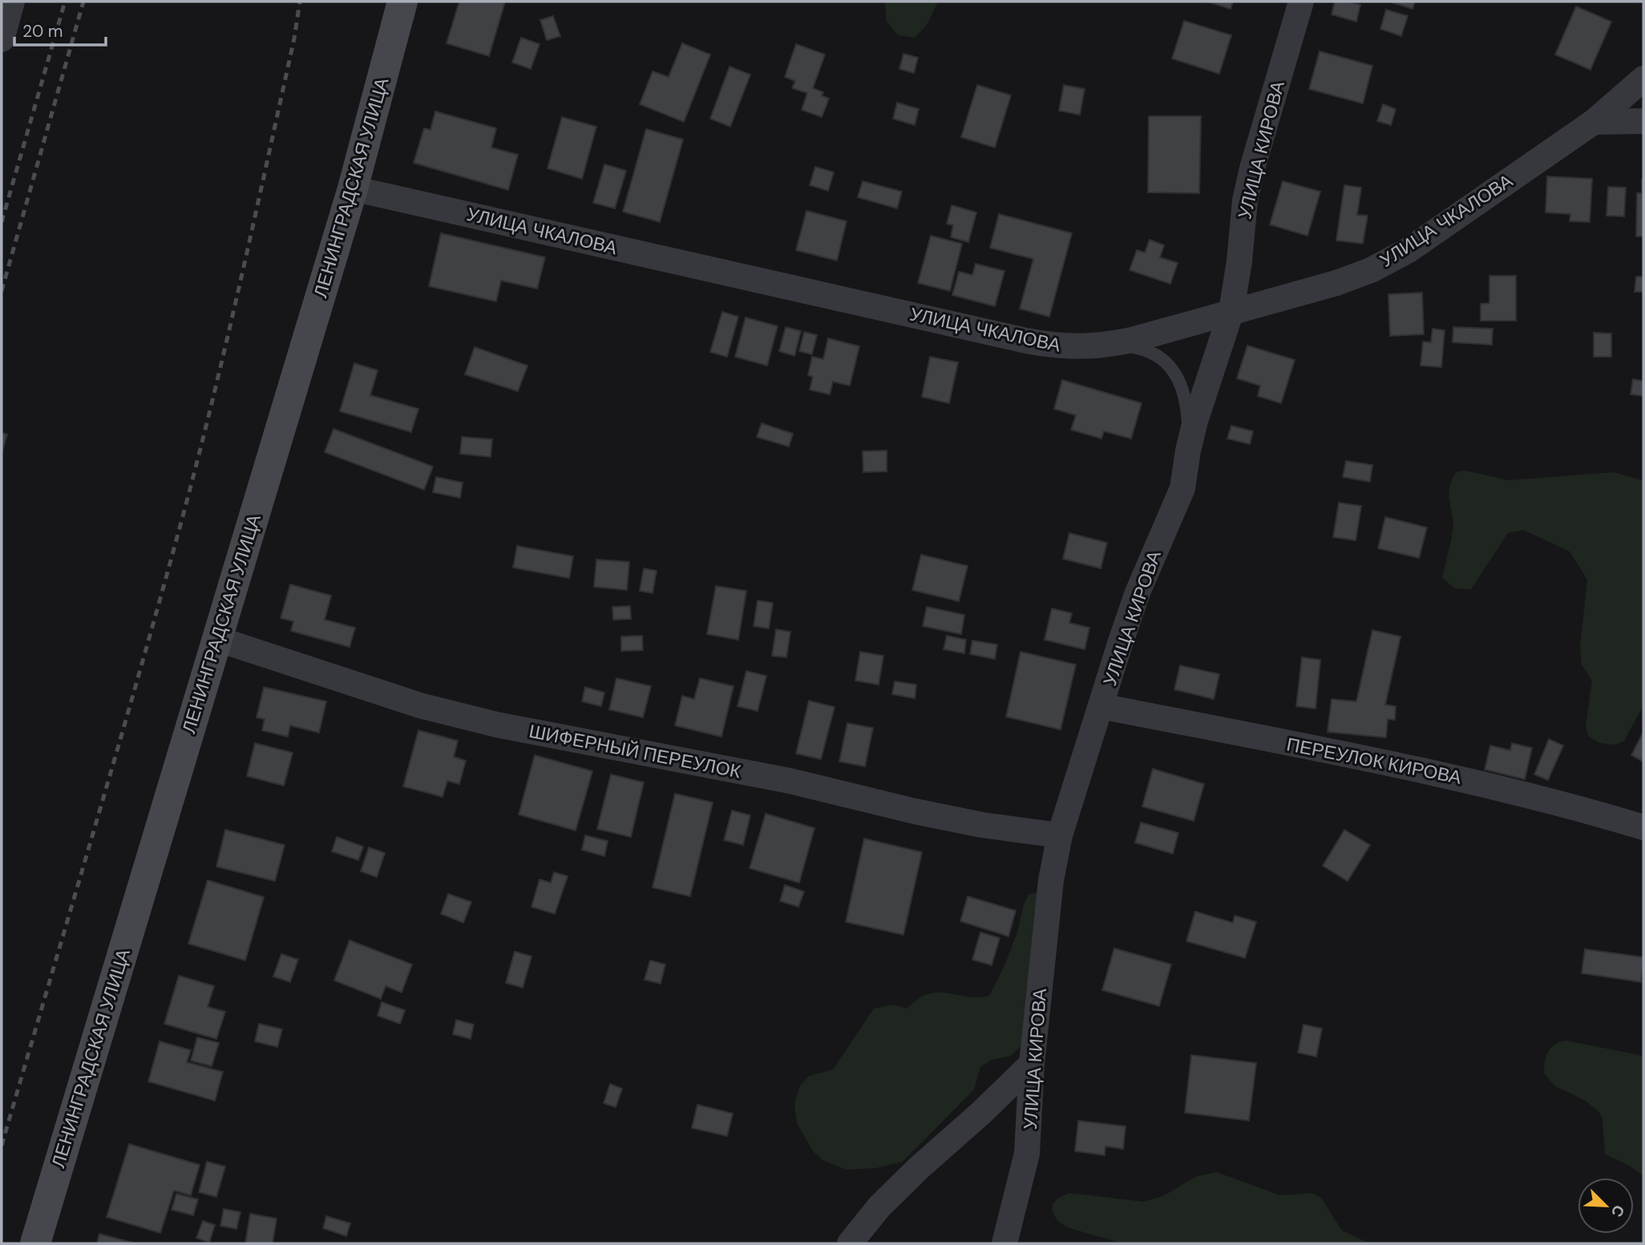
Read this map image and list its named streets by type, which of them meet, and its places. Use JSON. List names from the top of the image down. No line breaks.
{"streets":{"main road":["ЛЕНИНГРАДСКАЯ УЛИЦА"],"street":["УЛИЦА КИРОВА","УЛИЦА ЧКАЛОВА","ШИФЕРНЫЙ ПЕРЕУЛОК","ПЕРЕУЛОК КИРОВА"]},"crossings":[["УЛИЦА КИРОВА","УЛИЦА ЧКАЛОВА"],["УЛИЦА КИРОВА","ШИФЕРНЫЙ ПЕРЕУЛОК"],["УЛИЦА КИРОВА","ПЕРЕУЛОК КИРОВА"],["ЛЕНИНГРАДСКАЯ УЛИЦА","УЛИЦА ЧКАЛОВА"],["ЛЕНИНГРАДСКАЯ УЛИЦА","ШИФЕРНЫЙ ПЕРЕУЛОК"]],"scale_bar":"20 m","north":"bottom right"}
